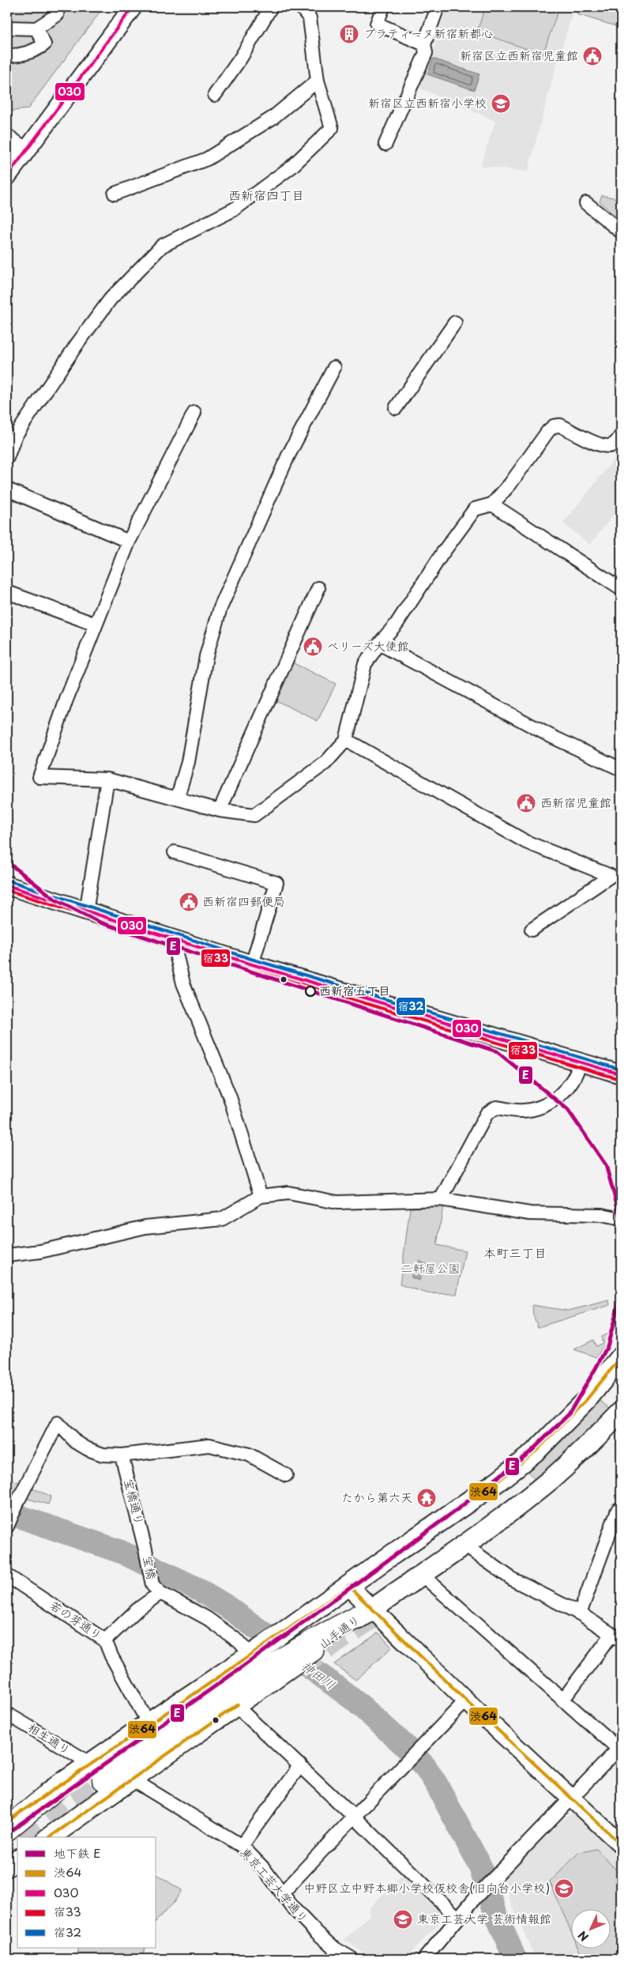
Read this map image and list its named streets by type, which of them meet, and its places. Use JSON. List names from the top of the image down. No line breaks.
{"streets":{"main road":["山手通り"],"street":["宝橋通り","宝橋","若の芽通り","相生通り","東京工芸大学通り"]},"crossings":[["宝橋通り","宝橋"]],"districts":["西新宿四丁目","本町三丁目"],"water":["神田川"],"parks":["二軒屋公園"],"places":{"building":["プラティーヌ新宿新都心"],"public building":["新宿区立西新宿児童館","ベリーズ大使館","西新宿児童館","西新宿四郵便局"],"school or university":["新宿区立西新宿小学校","中野区立中野本郷小学校仮校舎(旧向台小学校)","東京工芸大学 芸術情報館"],"other":["西新宿五丁目"],"temple":["たから第六天"]},"lines":["transit line 030","metro line E","transit line 宿32","transit line 宿33","transit line 渋64"],"legend":["地下鉄 E","渋64","030","宿33","宿32"],"north":"bottom left"}
